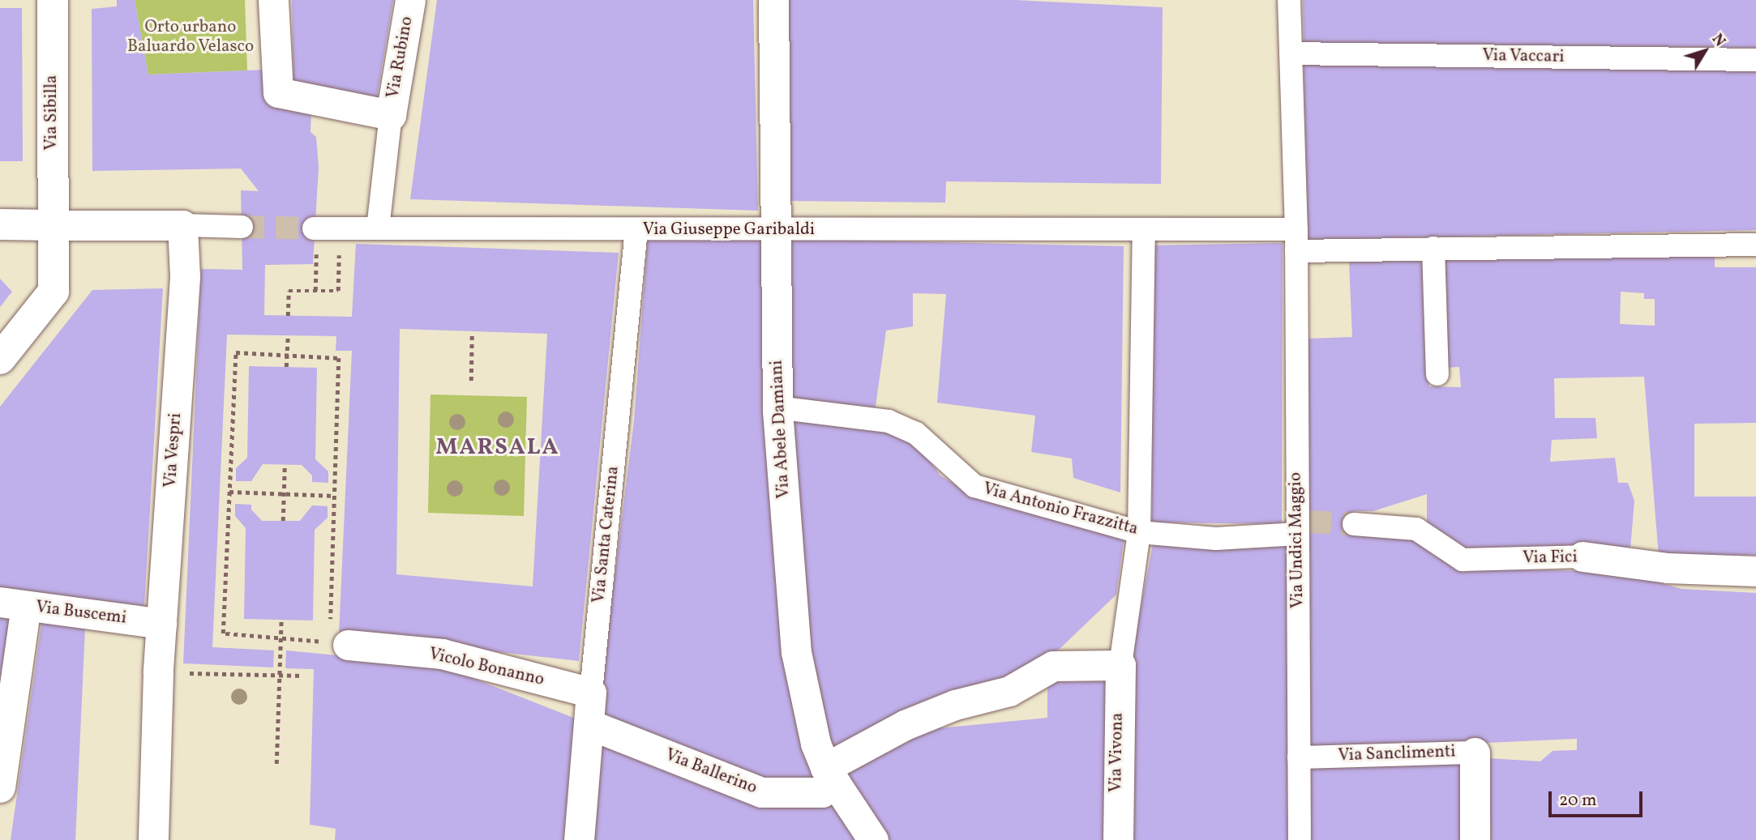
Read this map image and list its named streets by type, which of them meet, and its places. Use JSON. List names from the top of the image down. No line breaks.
{"streets":{"street":["Via Vaccari","Via Rubino","Via Sibilla","Via Giuseppe Garibaldi","Via Abele Damiani","Via Vespri","Via Antonio Frazzitta","Via Santa Caterina","Via Undici Maggio","Via Fici","Via Buscemi","Vicolo Bonanno","Via Vivona","Via Sanclimenti","Via Ballerino"]},"crossings":[["Via Vaccari","Via Undici Maggio"],["Via Giuseppe Garibaldi","Via Abele Damiani"],["Via Giuseppe Garibaldi","Via Santa Caterina"],["Via Giuseppe Garibaldi","Via Undici Maggio"],["Via Abele Damiani","Via Antonio Frazzitta"],["Via Abele Damiani","Via Ballerino"],["Via Vespri","Via Buscemi"],["Via Antonio Frazzitta","Via Undici Maggio"],["Via Santa Caterina","Vicolo Bonanno"],["Via Santa Caterina","Via Ballerino"],["Via Undici Maggio","Via Sanclimenti"],["Via Vivona","Via Ballerino"]],"districts":["MARSALA"],"parks":["Orto urbano Baluardo Velasco"],"scale_bar":"20 m","north":"top right"}
